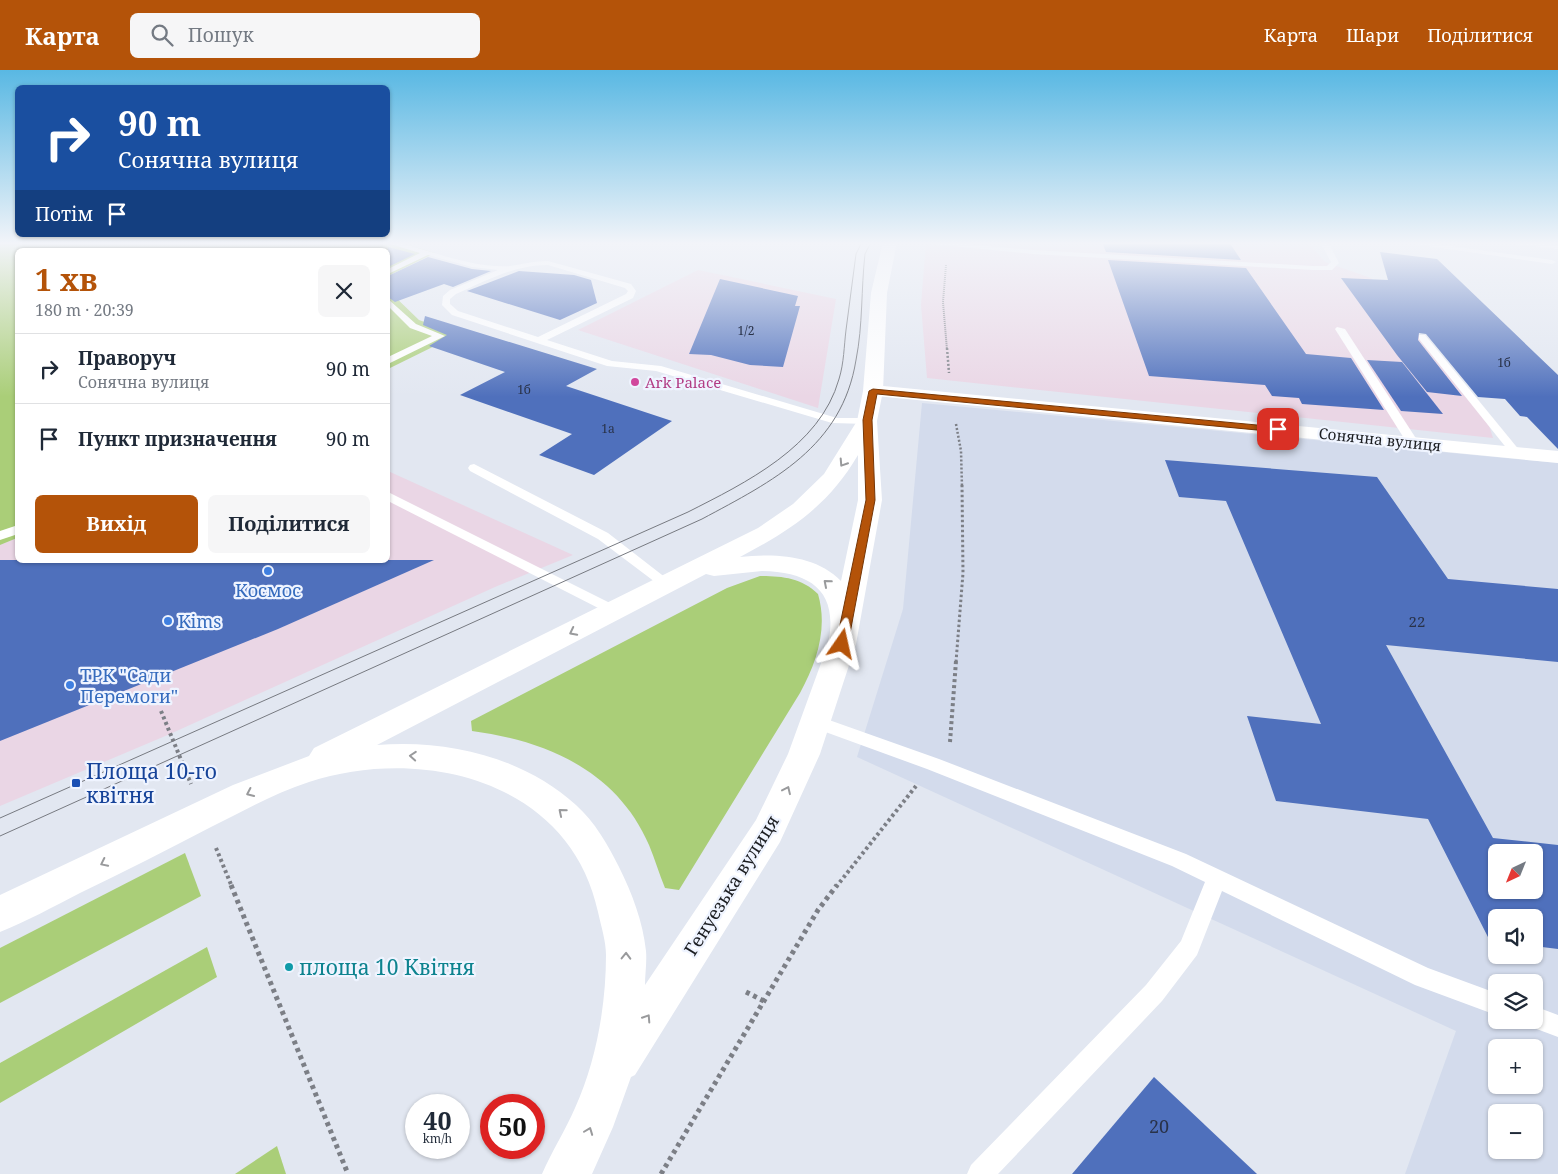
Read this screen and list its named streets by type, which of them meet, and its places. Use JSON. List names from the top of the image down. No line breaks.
{"streets":{"main road":["Сонячна вулиця","Генуезька вулиця"]},"crossings":[["Сонячна вулиця","Генуезька вулиця"]],"places":{"other":["Ark Palace","Космос","Kims","ТРК \"Сади Перемоги\"","площа 10 Квітня"],"transit":["Площа 10-го квітня"]},"house_numbers":["1/2","1б","1б","1а","22","20"],"north":"bottom left","page":{"header":"Карта","search":"Пошук","nav":["Карта","Шари","Поділитися"],"turn":["90 m","Сонячна вулиця"],"then":"Потім","heading":["1 хв","180 m · 20:39"],"list":[{"name":"Праворуч","note":"Сонячна вулиця","value":"90 m"},{"name":"Пункт призначення","value":"90 m"}],"buttons":["Вихід","Поділитися"],"map_buttons":["+","−"],"speed":"40 km/h","limit":"50"}}
